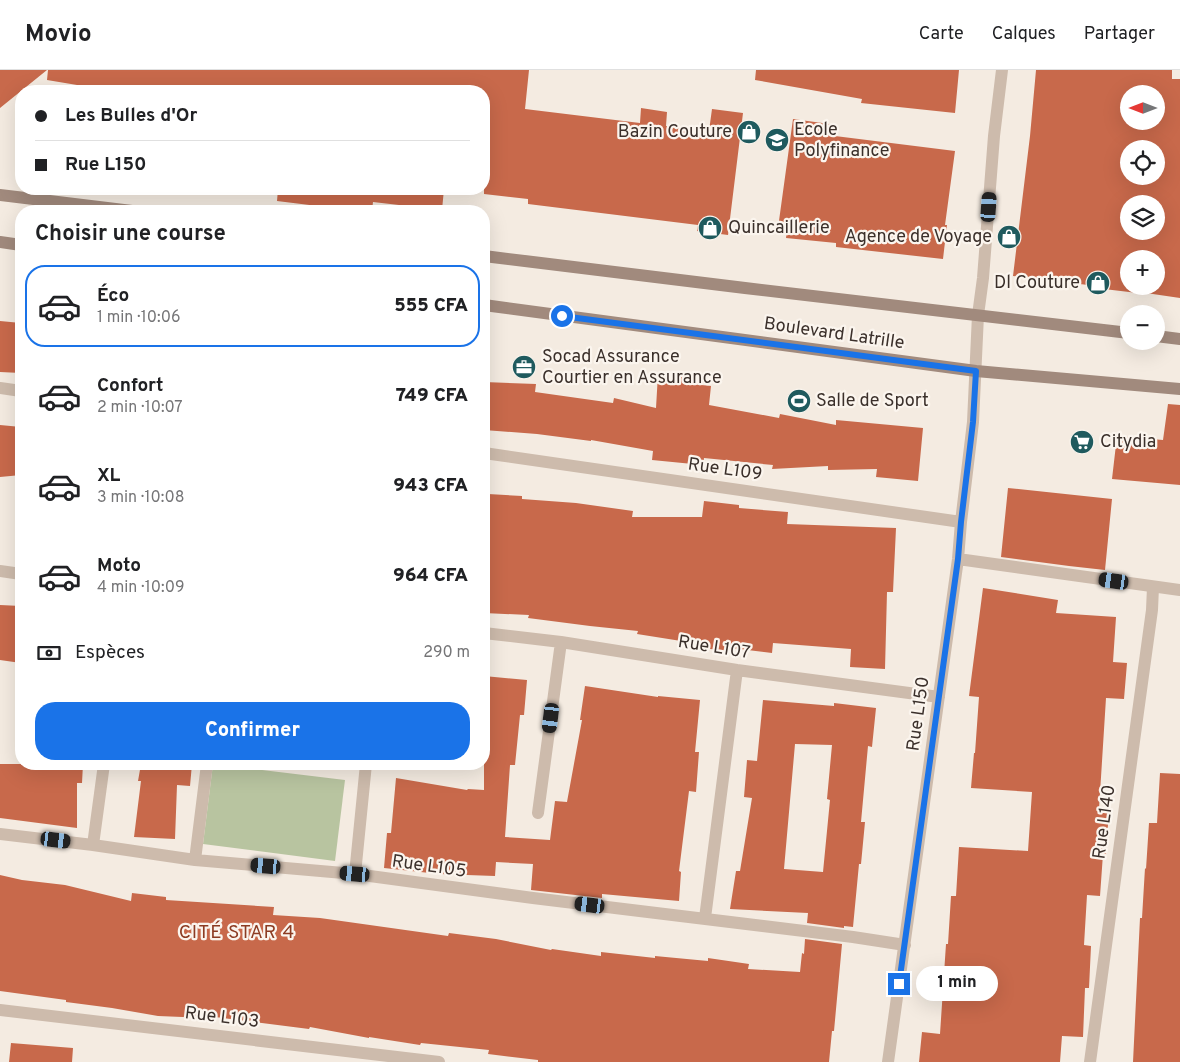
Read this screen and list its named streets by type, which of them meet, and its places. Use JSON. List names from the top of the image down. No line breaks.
{"streets":{"main road":["Boulevard Latrille"],"street":["Rue L109","Rue L107","Rue L150","Rue L140","Rue L105","Rue L103"]},"crossings":[["Boulevard Latrille","Rue L150"],["Rue L109","Rue L150"],["Rue L107","Rue L150"],["Rue L150","Rue L105"]],"districts":["CITÉ STAR 4"],"places":{"shop":["Bazin Couture","Quincaillerie","Agence de Voyage","Dl Couture"],"school or university":["Ecole Polyfinance"],"office":["Socad Assurance Courtier en Assurance"],"sports":["Salle de Sport"],"supermarket":["Citydia"]},"north":"left","page":{"header":"Movio","nav":["Carte","Calques","Partager"],"map_buttons":["+","−"],"banner":["Les Bulles d'Or","Rue L150"],"heading":"Choisir une course","list":[{"name":"Éco","note":"1 min · 10:06","value":"555 CFA"},{"name":"Confort","note":"2 min · 10:07","value":"749 CFA"},{"name":"XL","note":"3 min · 10:08","value":"943 CFA"},{"name":"Moto","note":"4 min · 10:09","value":"964 CFA"}],"pay":["Espèces","290 m"],"buttons":"Confirmer","bubble":"1 min"}}
